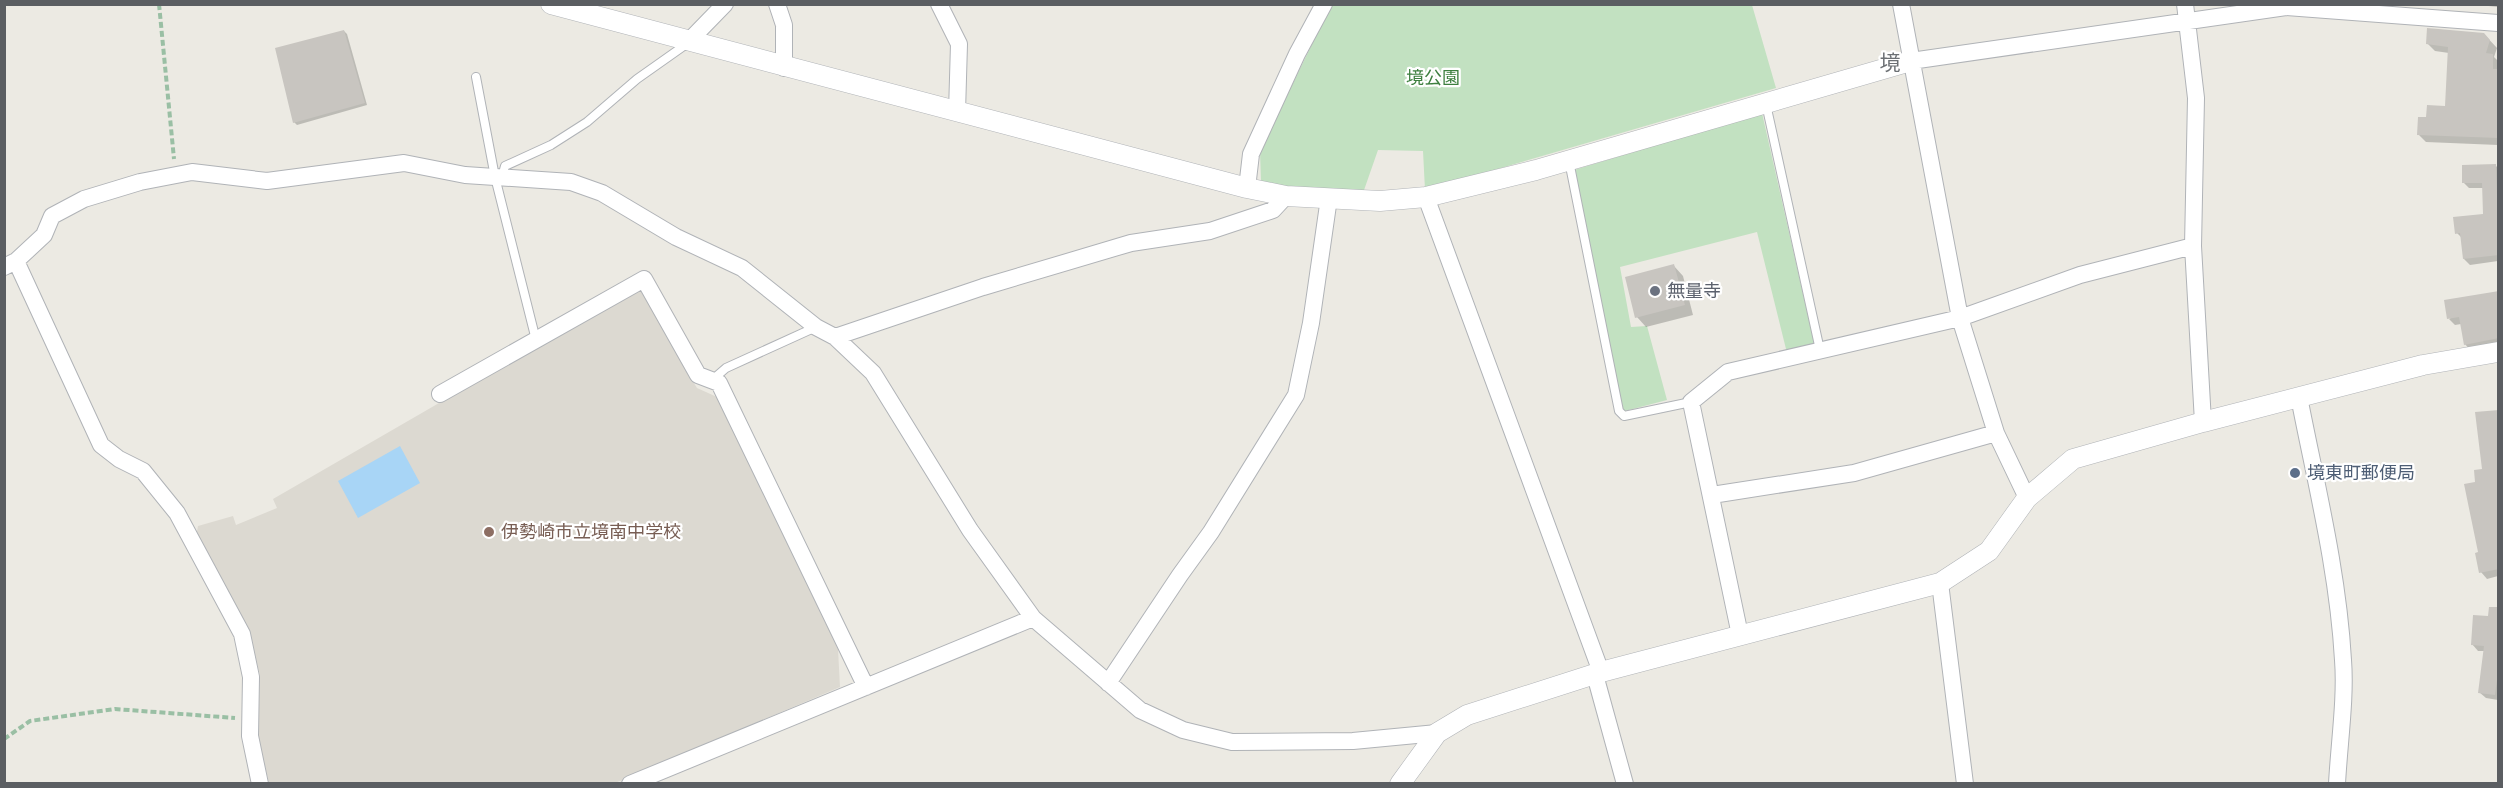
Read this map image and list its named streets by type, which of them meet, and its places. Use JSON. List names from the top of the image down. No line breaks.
{"districts":["境"],"parks":["境公園"],"places":["無量寺","境東町郵便局","伊勢崎市立境南中学校"]}
